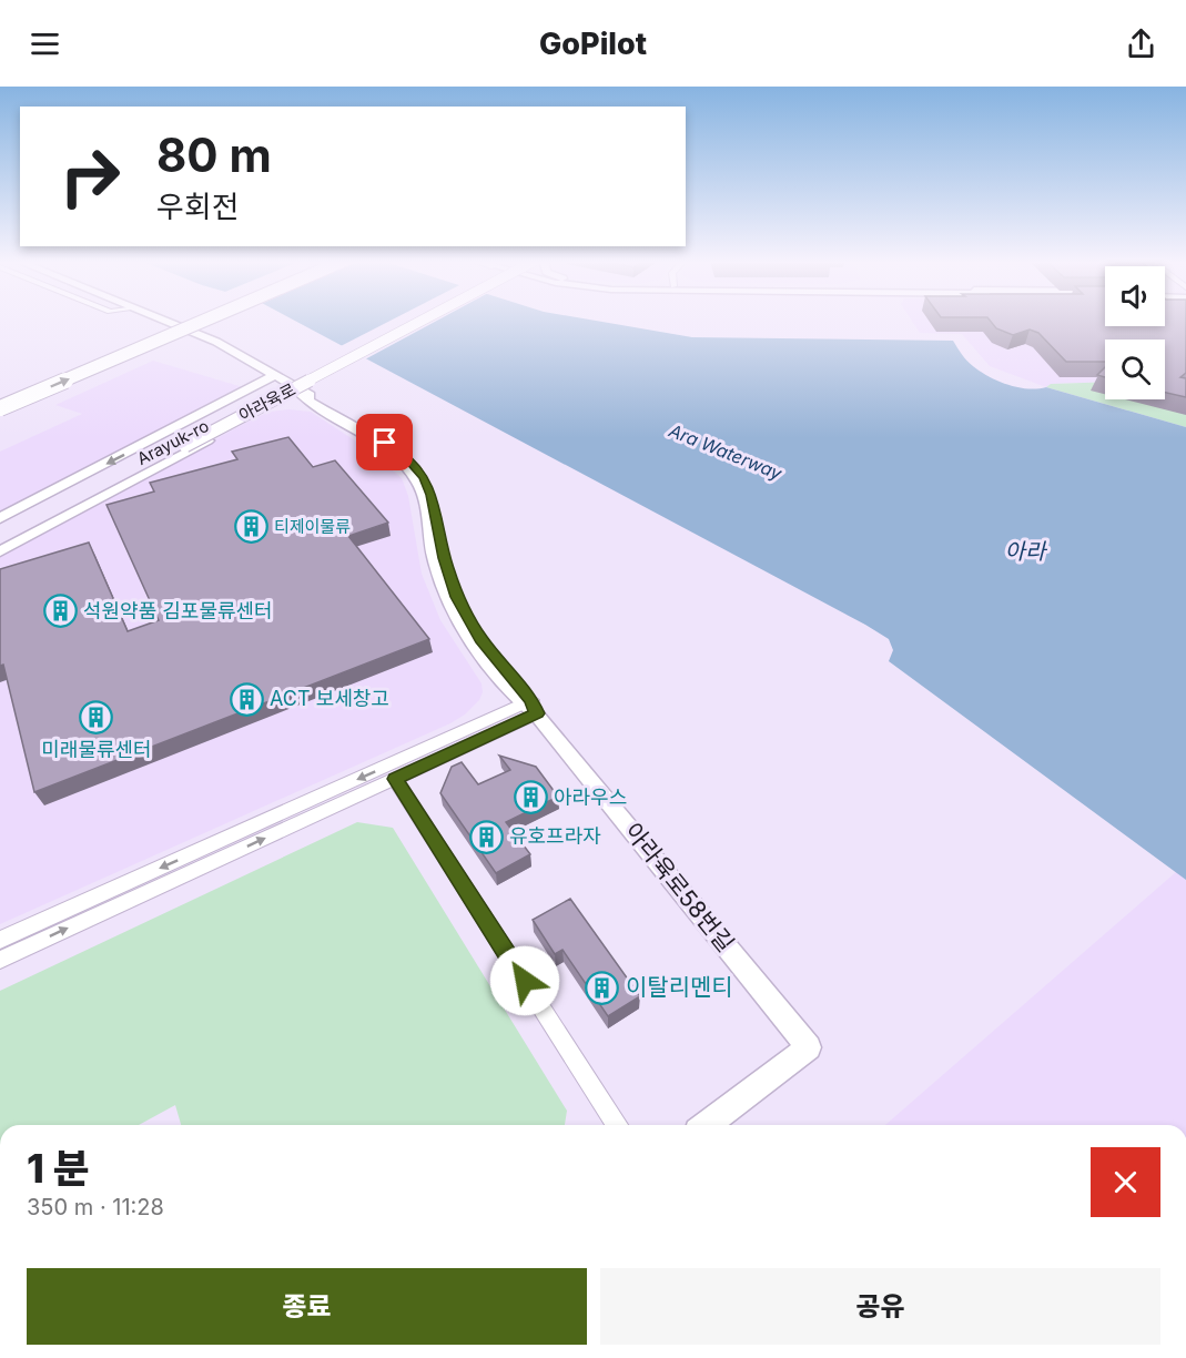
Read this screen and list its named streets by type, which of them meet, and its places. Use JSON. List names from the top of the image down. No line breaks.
{"streets":{"street":["아라육로","Arayuk-ro","아라육로58번길"]},"crossings":[["아라육로","Arayuk-ro"]],"water":["Ara Waterway","아라"],"places":{"building":["티제이물류","석원약품 김포물류센터","ACT 보세창고","미래물류센터","아라우스","유호프라자","이탈리멘티"]},"page":{"header":"GoPilot","turn":["80 m","우회전"],"heading":["1 분","350 m · 11:28"],"buttons":["종료","공유"]}}
